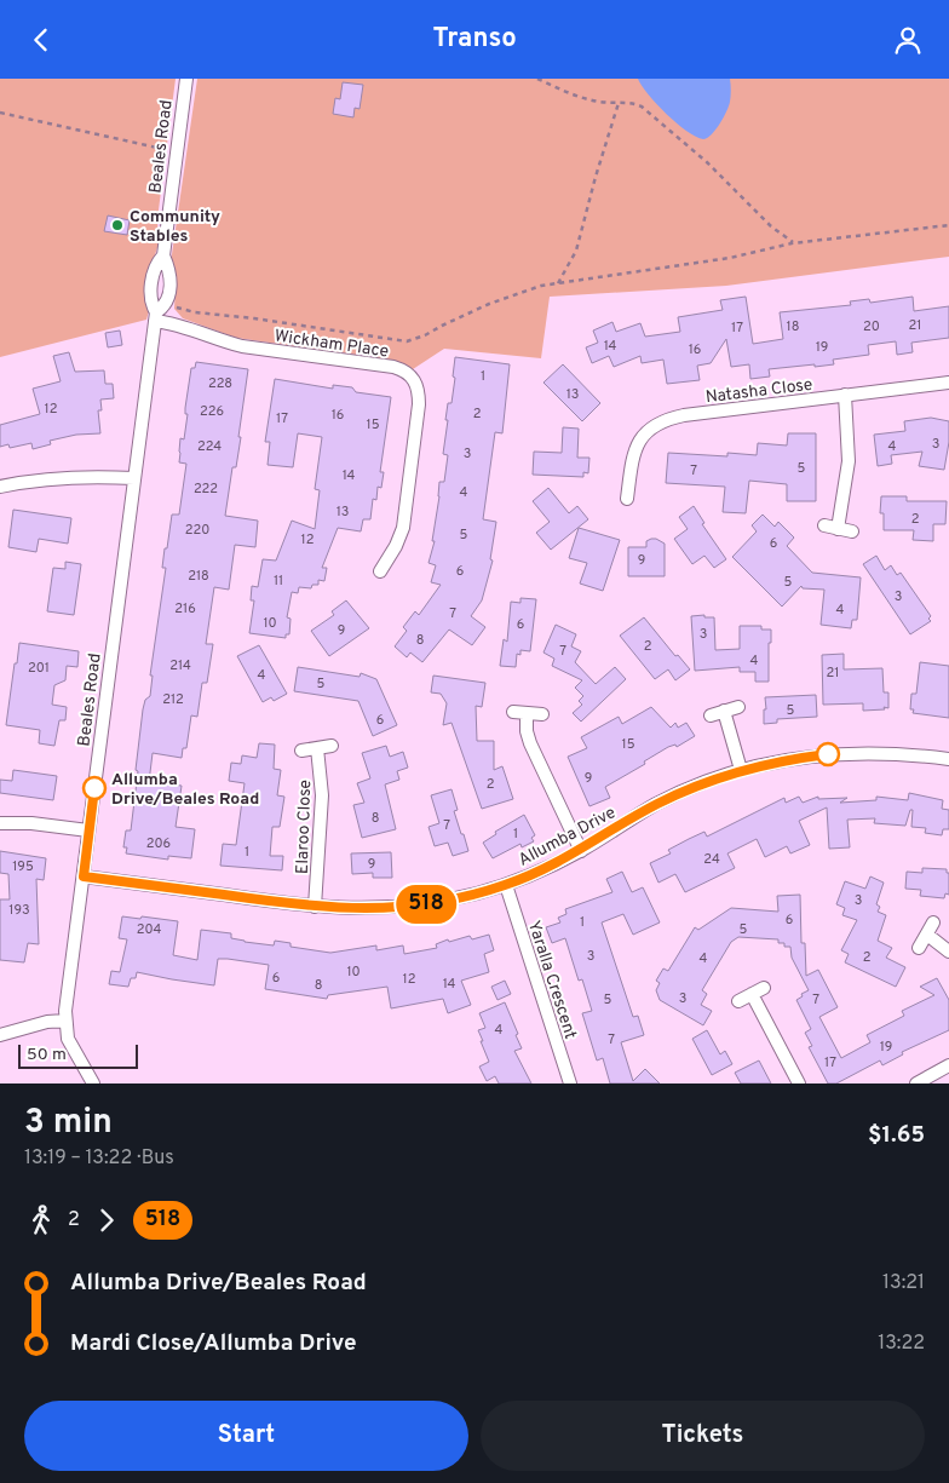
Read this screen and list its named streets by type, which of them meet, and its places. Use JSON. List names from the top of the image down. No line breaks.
{"streets":{"street":["Beales Road","Wickham Place","Natasha Close","Elaroo Close","Allumba Drive","Yaralla Crescent"]},"crossings":[["Beales Road","Wickham Place"],["Beales Road","Allumba Drive"],["Elaroo Close","Allumba Drive"],["Allumba Drive","Yaralla Crescent"]],"places":["Community Stables","Allumba Drive/Beales Road"],"lines":["bus line 518"],"house_numbers":["21","18","20","17","14","19","16","1","228","13","12","226","2","16","17","15","3","224","4","3","5","7","14","222","4","13","2","220","5","12","6","9","6","218","11","5","3","216","4","7","10","6","9","3","8","2","7","4","214","201","21","4","5","212","5","6","15","9","2","8","7","1","206","1","24","9","195","3","193","6","1","204","5","3","2","4","10","6","12","14","8","3","5","7","4","7","19","17"],"scale_bar":"50 m","page":{"header":"Transo","on_map":"518","scale":"50 m","heading":["3 min","13:19 – 13:22 · Bus","$1.65"],"legs":["2","518"],"list":[{"name":"Allumba Drive/Beales Road","value":"13:21"},{"name":"Mardi Close/Allumba Drive","value":"13:22"}],"buttons":["Start","Tickets"]}}
